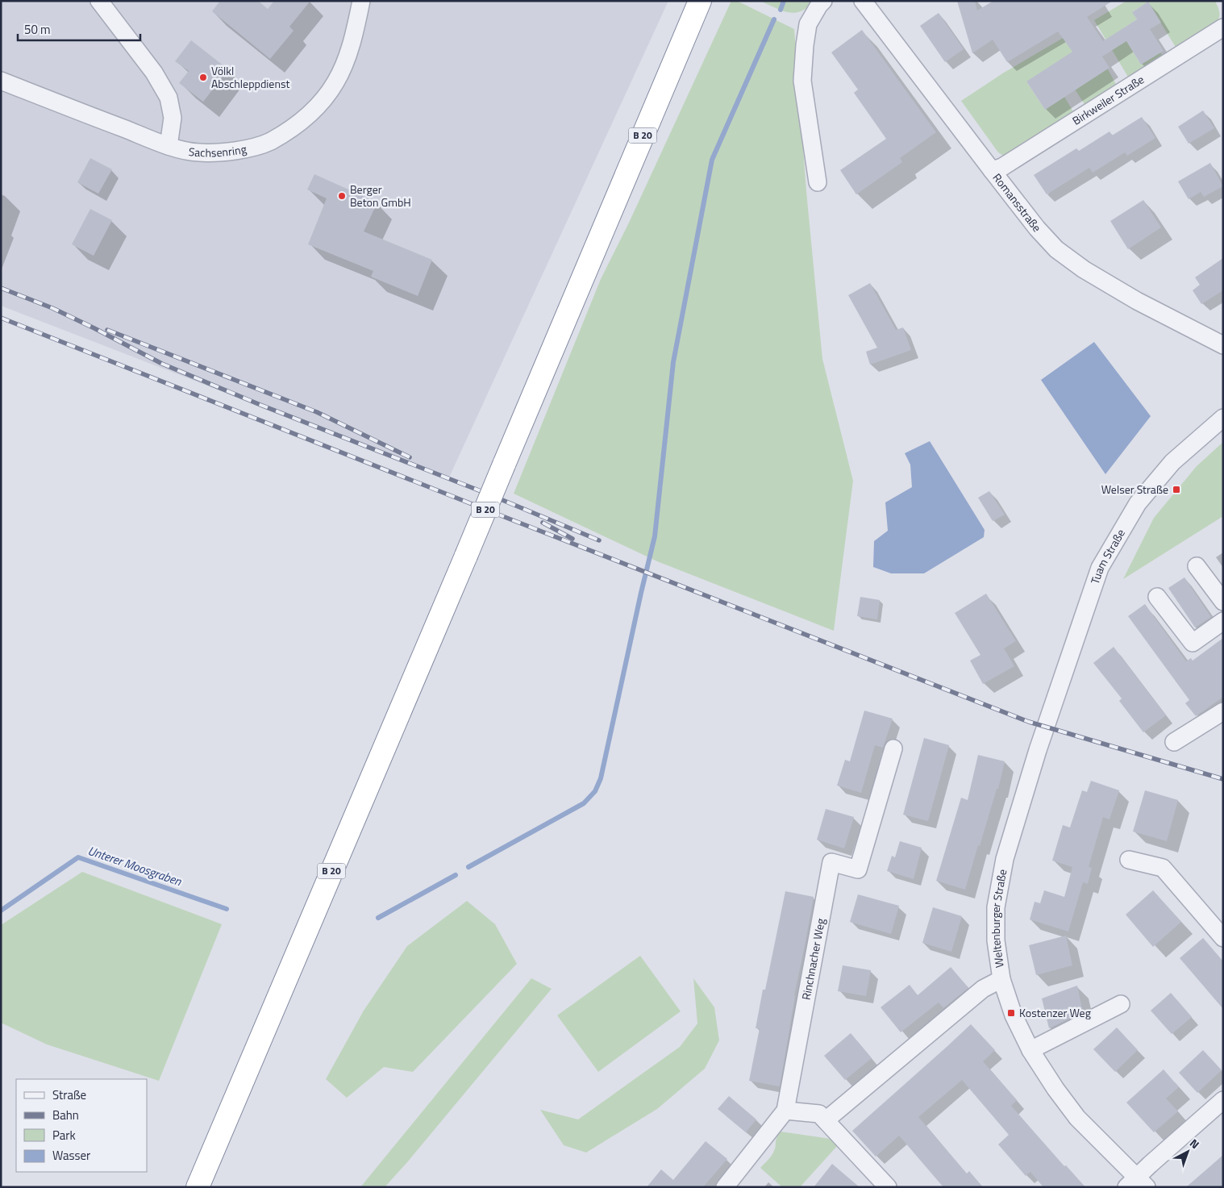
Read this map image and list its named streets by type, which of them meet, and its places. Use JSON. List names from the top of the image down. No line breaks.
{"streets":{"highway":["B 20"],"street":["Birkweiler Straße","Sachsenring","Romansstraße","Tuam Straße","Weltenburger Straße","Rinchnacher Weg"]},"crossings":[["Birkweiler Straße","Romansstraße"],["Tuam Straße","Weltenburger Straße"]],"water":["Unterer Moosgraben"],"places":{"other":["Völkl Abschleppdienst","Berger Beton GmbH"],"transit":["Welser Straße","Kostenzer Weg"]},"legend":["Straße","Bahn","Park","Wasser"],"scale_bar":"50 m","north":"top right"}
